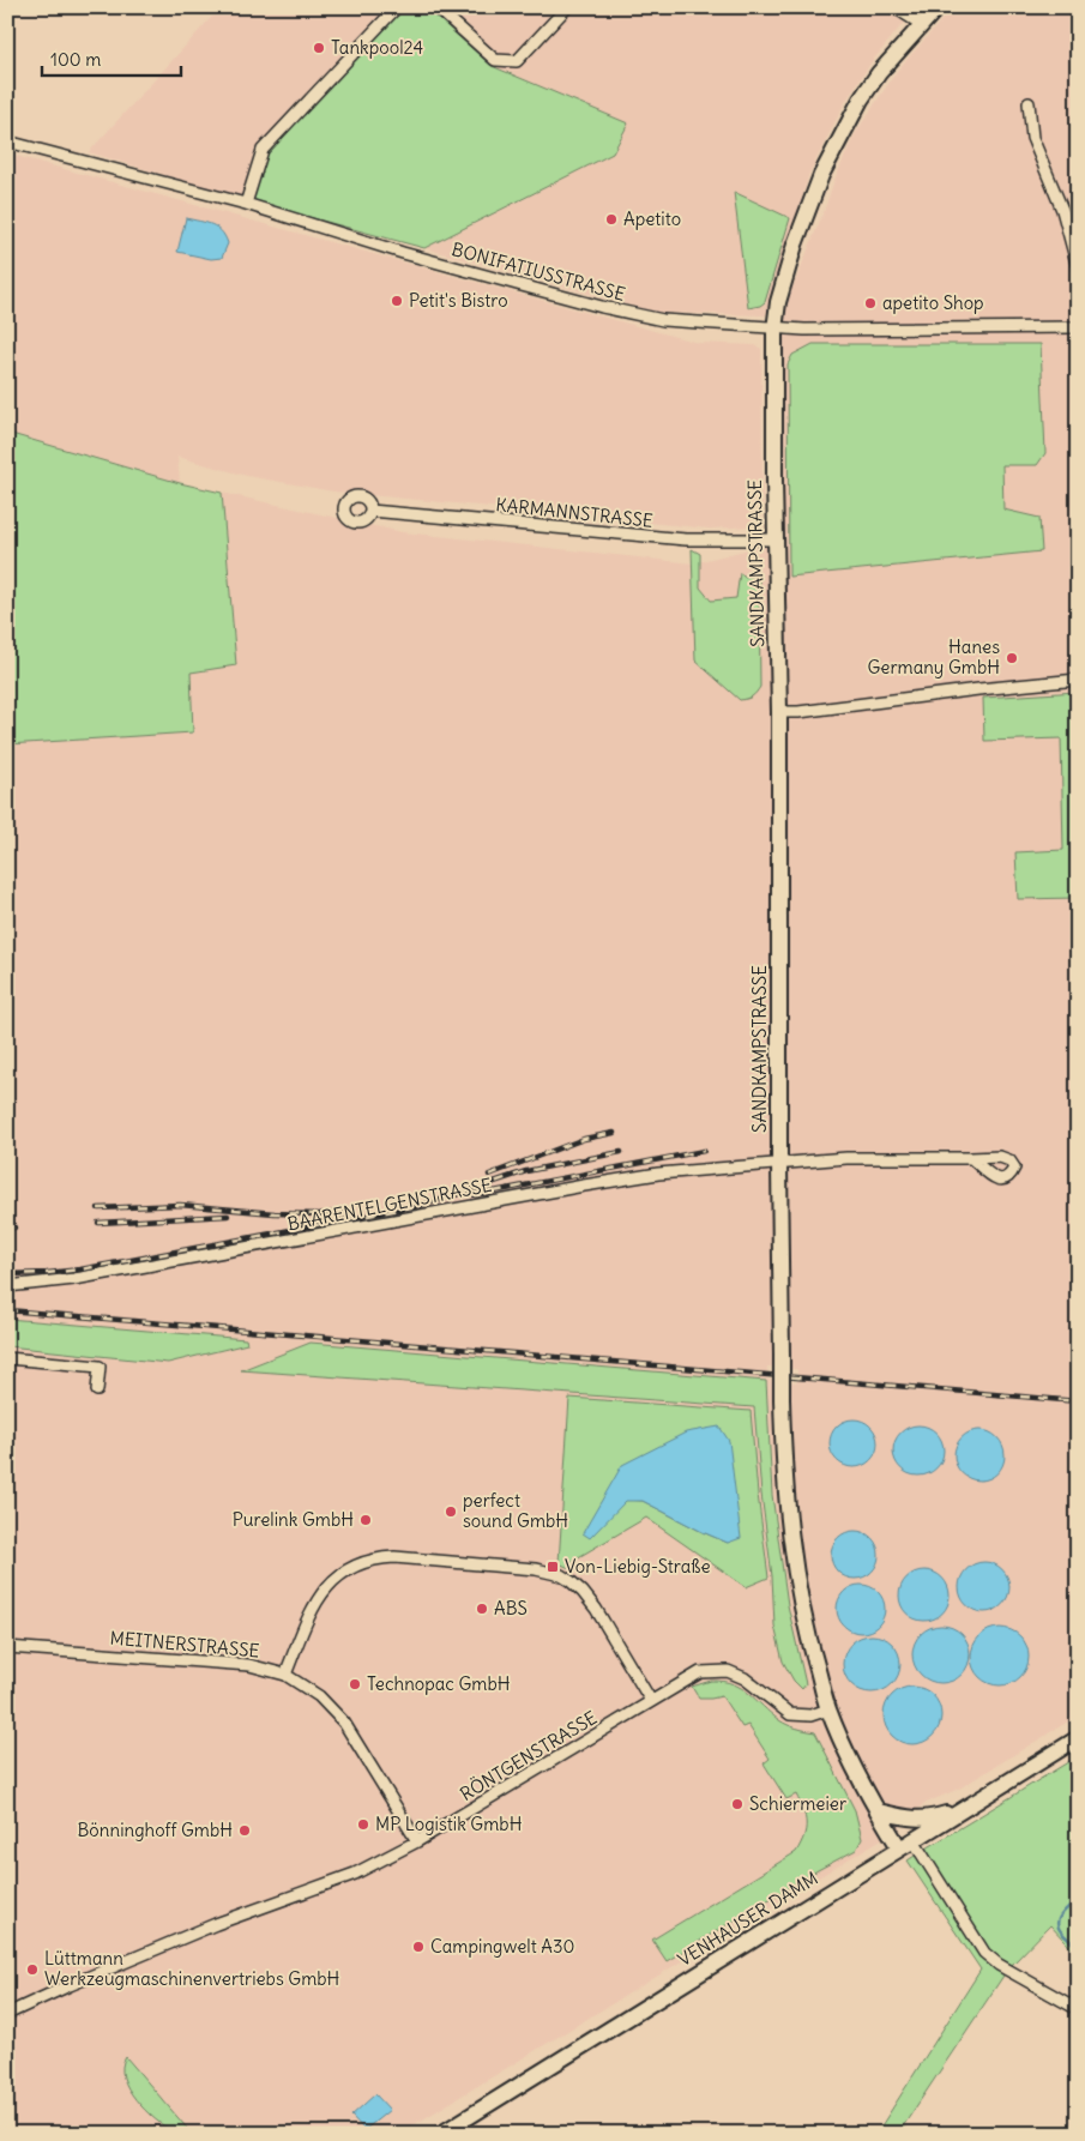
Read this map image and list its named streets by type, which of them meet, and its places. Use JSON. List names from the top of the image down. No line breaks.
{"streets":{"street":["BONIFATIUSSTRASSE","KARMANNSTRASSE","SANDKAMPSTRASSE","BAARENTELGENSTRASSE","MEITNERSTRASSE","RÖNTGENSTRASSE","VENHAUSER DAMM"]},"crossings":[["BONIFATIUSSTRASSE","SANDKAMPSTRASSE"],["KARMANNSTRASSE","SANDKAMPSTRASSE"],["SANDKAMPSTRASSE","BAARENTELGENSTRASSE"],["SANDKAMPSTRASSE","RÖNTGENSTRASSE"],["SANDKAMPSTRASSE","VENHAUSER DAMM"],["MEITNERSTRASSE","RÖNTGENSTRASSE"]],"places":{"other":["Tankpool24","Apetito","Petit's Bistro","apetito Shop","Hanes Germany GmbH","perfect sound GmbH","Purelink GmbH","ABS","Technopac GmbH","Schiermeier","MP Logistik GmbH","Bönninghoff GmbH","Campingwelt A30","Lüttmann Werkzeugmaschinenvertriebs GmbH"],"transit":["Von-Liebig-Straße"]},"scale_bar":"100 m"}
